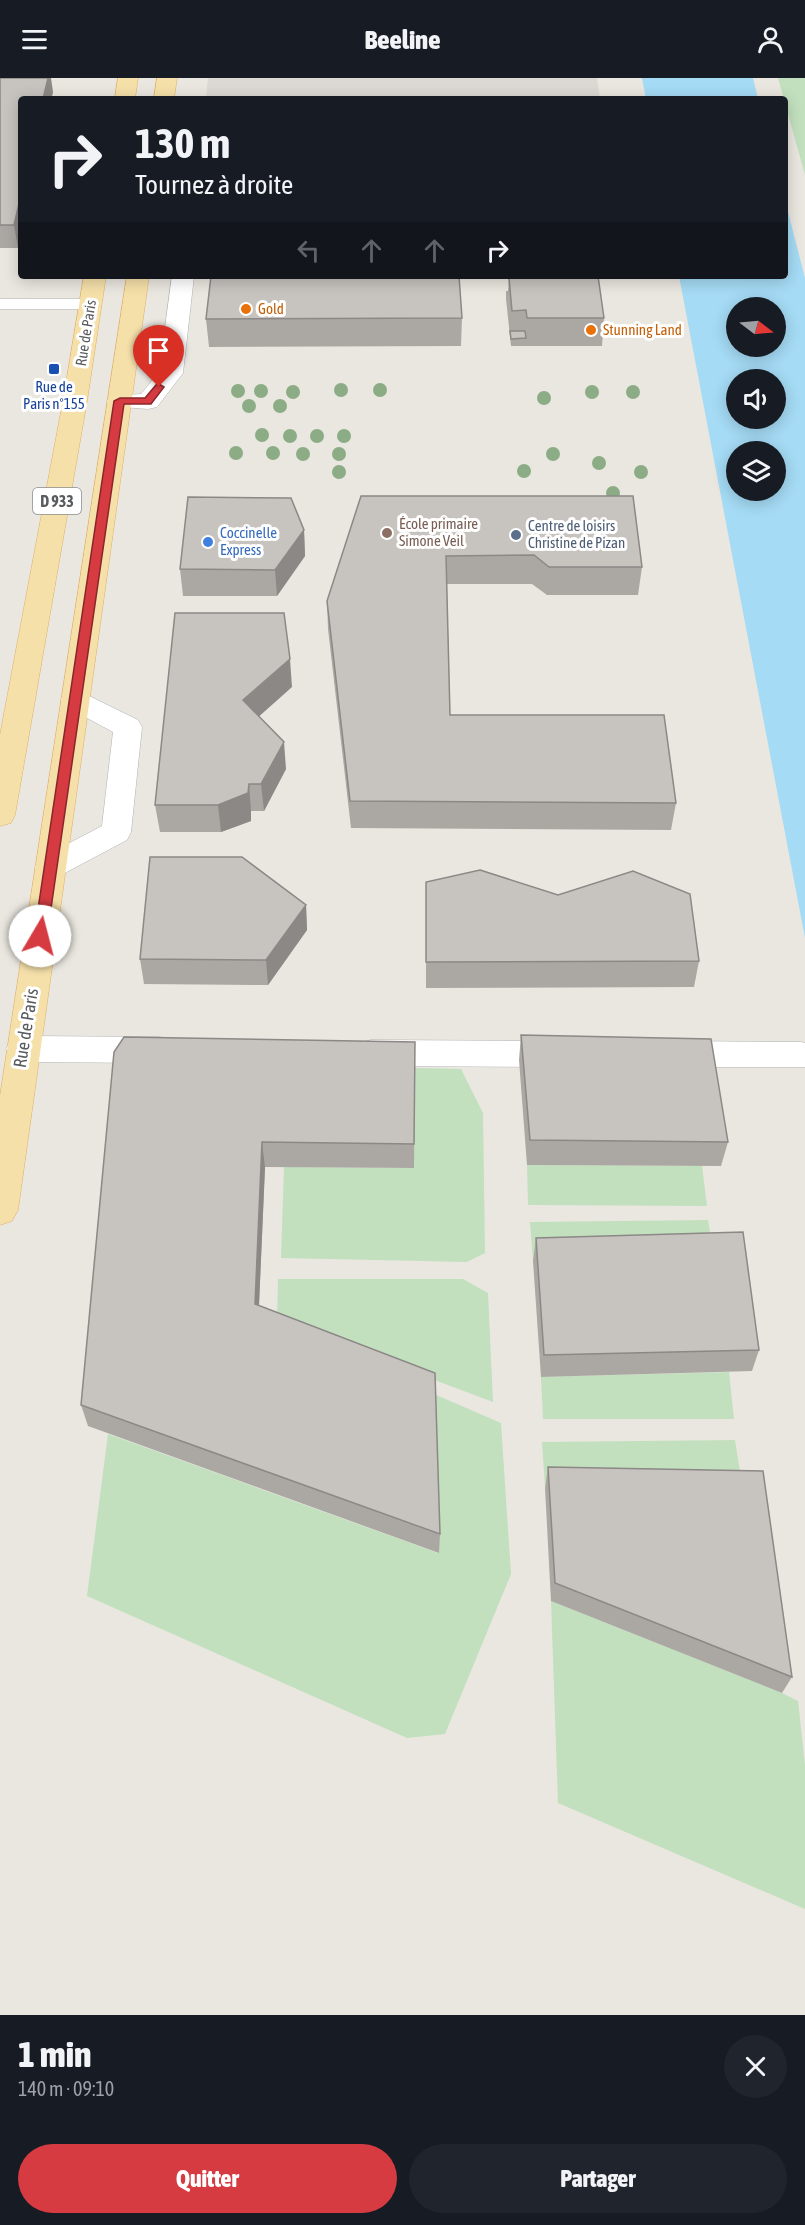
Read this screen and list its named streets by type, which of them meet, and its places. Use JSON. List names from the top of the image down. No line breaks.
{"streets":{"main road":["Rue de Paris","D 933"]},"places":{"other":["Gold","Stunning Land","École primaire Simone Veil","Centre de loisirs Christine de Pizan","Coccinelle Express"],"transit":["Rue de Paris n°155"]},"north":"right","page":{"header":"Beeline","turn":["130 m","Tournez à droite"],"heading":["1 min","140 m · 09:10"],"buttons":["Quitter","Partager"]}}
